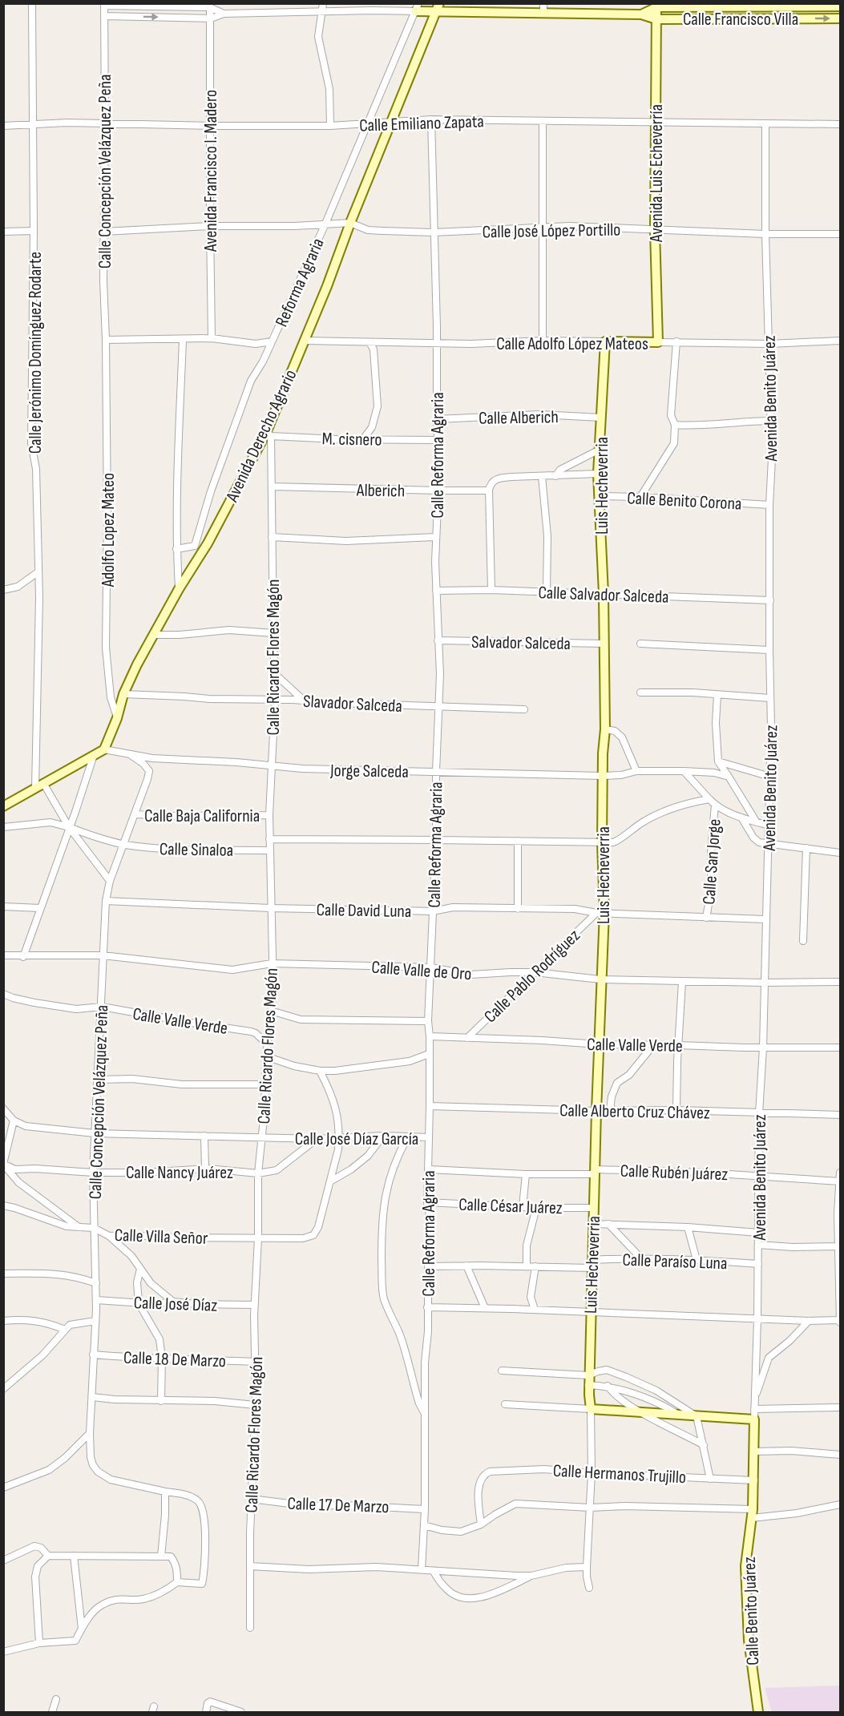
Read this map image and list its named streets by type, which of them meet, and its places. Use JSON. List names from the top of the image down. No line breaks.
{"streets":{"street":["Calle Francisco Villa","Calle Emiliano Zapata","Avenida Francisco I. Madero","Calle Concepción Velázquez Peña","Avenida Luis Echeverría","Calle José López Portillo","Reforma Agraria","Calle Adolfo López Mateos","Calle Jerónimo Domínguez Rodarte","Avenida Benito Juárez","Calle Alberich","Avenida Derecho Agrario","M. cisnero","Calle Reforma Agraria","Luis Hecheverria","Alberich","Calle Benito Corona","Adolfo Lopez Mateo","Calle Salvador Salceda","Salvador Salceda","Calle Ricardo Flores Magón","Slavador Salceda","Jorge Salceda","Calle Baja California","Calle Sinaloa","Calle San Jorge","Calle David Luna","Calle Valle de Oro","Calle Pablo Rodríguez","Calle Valle Verde","Calle Alberto Cruz Chávez","Calle José Díaz García","Calle Nancy Juárez","Calle Rubén Juárez","Calle César Juárez","Calle Villa Señor","Calle Paraíso Luna","Calle José Díaz","Calle 18 De Marzo","Calle Hermanos Trujillo","Calle 17 De Marzo","Calle Benito Juárez"]},"crossings":[["Calle Francisco Villa","Avenida Francisco I. Madero"],["Calle Francisco Villa","Calle Concepción Velázquez Peña"],["Calle Francisco Villa","Avenida Luis Echeverría"],["Calle Francisco Villa","Reforma Agraria"],["Calle Francisco Villa","Avenida Derecho Agrario"],["Calle Emiliano Zapata","Avenida Francisco I. Madero"],["Calle Emiliano Zapata","Calle Concepción Velázquez Peña"],["Calle Emiliano Zapata","Avenida Luis Echeverría"],["Calle Emiliano Zapata","Reforma Agraria"],["Calle Emiliano Zapata","Calle Jerónimo Domínguez Rodarte"],["Calle Emiliano Zapata","Avenida Benito Juárez"],["Calle Emiliano Zapata","Avenida Derecho Agrario"],["Calle Emiliano Zapata","Calle Reforma Agraria"],["Calle Concepción Velázquez Peña","Adolfo Lopez Mateo"],["Calle Concepción Velázquez Peña","Jorge Salceda"],["Calle Concepción Velázquez Peña","Calle Baja California"],["Calle Concepción Velázquez Peña","Calle Sinaloa"],["Calle Concepción Velázquez Peña","Calle David Luna"],["Calle Concepción Velázquez Peña","Calle Valle de Oro"],["Calle Concepción Velázquez Peña","Calle Valle Verde"],["Calle Concepción Velázquez Peña","Calle José Díaz García"],["Calle Concepción Velázquez Peña","Calle Nancy Juárez"],["Calle Concepción Velázquez Peña","Calle Villa Señor"],["Calle Concepción Velázquez Peña","Calle José Díaz"],["Calle Concepción Velázquez Peña","Calle 18 De Marzo"],["Avenida Luis Echeverría","Calle José López Portillo"],["Avenida Luis Echeverría","Calle Adolfo López Mateos"],["Calle José López Portillo","Reforma Agraria"],["Calle José López Portillo","Avenida Benito Juárez"],["Calle José López Portillo","Avenida Derecho Agrario"],["Calle José López Portillo","Calle Reforma Agraria"],["Calle Adolfo López Mateos","Avenida Benito Juárez"],["Calle Adolfo López Mateos","Avenida Derecho Agrario"],["Calle Adolfo López Mateos","Calle Reforma Agraria"],["Calle Adolfo López Mateos","Luis Hecheverria"],["Avenida Benito Juárez","Calle Benito Corona"],["Avenida Benito Juárez","Calle Salvador Salceda"],["Avenida Benito Juárez","Calle David Luna"],["Avenida Benito Juárez","Calle Valle de Oro"],["Avenida Benito Juárez","Calle Valle Verde"],["Avenida Benito Juárez","Calle Alberto Cruz Chávez"],["Avenida Benito Juárez","Calle Rubén Juárez"],["Avenida Benito Juárez","Calle Paraíso Luna"],["Avenida Benito Juárez","Calle Benito Juárez"],["Calle Alberich","Calle Reforma Agraria"],["Calle Alberich","Luis Hecheverria"],["Avenida Derecho Agrario","M. cisnero"],["Avenida Derecho Agrario","Adolfo Lopez Mateo"],["Avenida Derecho Agrario","Calle Ricardo Flores Magón"],["Avenida Derecho Agrario","Slavador Salceda"],["Avenida Derecho Agrario","Jorge Salceda"],["M. cisnero","Calle Reforma Agraria"],["M. cisnero","Calle Ricardo Flores Magón"],["Calle Reforma Agraria","Alberich"],["Calle Reforma Agraria","Calle Salvador Salceda"],["Calle Reforma Agraria","Salvador Salceda"],["Calle Reforma Agraria","Slavador Salceda"],["Calle Reforma Agraria","Jorge Salceda"],["Calle Reforma Agraria","Calle David Luna"],["Calle Reforma Agraria","Calle Valle de Oro"],["Calle Reforma Agraria","Calle Valle Verde"],["Calle Reforma Agraria","Calle Alberto Cruz Chávez"],["Calle Reforma Agraria","Calle José Díaz García"],["Calle Reforma Agraria","Calle Rubén Juárez"],["Calle Reforma Agraria","Calle César Juárez"],["Calle Reforma Agraria","Calle Paraíso Luna"],["Calle Reforma Agraria","Calle 17 De Marzo"],["Luis Hecheverria","Calle Benito Corona"],["Luis Hecheverria","Calle Salvador Salceda"],["Luis Hecheverria","Salvador Salceda"],["Luis Hecheverria","Jorge Salceda"],["Luis Hecheverria","Calle David Luna"],["Luis Hecheverria","Calle Valle de Oro"],["Luis Hecheverria","Calle Pablo Rodríguez"],["Luis Hecheverria","Calle Valle Verde"],["Luis Hecheverria","Calle Alberto Cruz Chávez"],["Luis Hecheverria","Calle Rubén Juárez"],["Luis Hecheverria","Calle César Juárez"],["Luis Hecheverria","Calle Paraíso Luna"],["Alberich","Calle Ricardo Flores Magón"],["Calle Ricardo Flores Magón","Slavador Salceda"],["Calle Ricardo Flores Magón","Jorge Salceda"],["Calle Ricardo Flores Magón","Calle Baja California"],["Calle Ricardo Flores Magón","Calle Sinaloa"],["Calle Ricardo Flores Magón","Calle David Luna"],["Calle Ricardo Flores Magón","Calle Valle de Oro"],["Calle Ricardo Flores Magón","Calle Valle Verde"],["Calle Ricardo Flores Magón","Calle José Díaz García"],["Calle Ricardo Flores Magón","Calle Nancy Juárez"],["Calle Ricardo Flores Magón","Calle Villa Señor"],["Calle Ricardo Flores Magón","Calle José Díaz"],["Calle Ricardo Flores Magón","Calle 18 De Marzo"],["Calle Ricardo Flores Magón","Calle 17 De Marzo"],["Calle San Jorge","Calle David Luna"],["Calle David Luna","Calle Pablo Rodríguez"],["Calle Valle de Oro","Calle Pablo Rodríguez"],["Calle Pablo Rodríguez","Calle Valle Verde"],["Calle José Díaz García","Calle Nancy Juárez"],["Calle Hermanos Trujillo","Calle Benito Juárez"]]}
